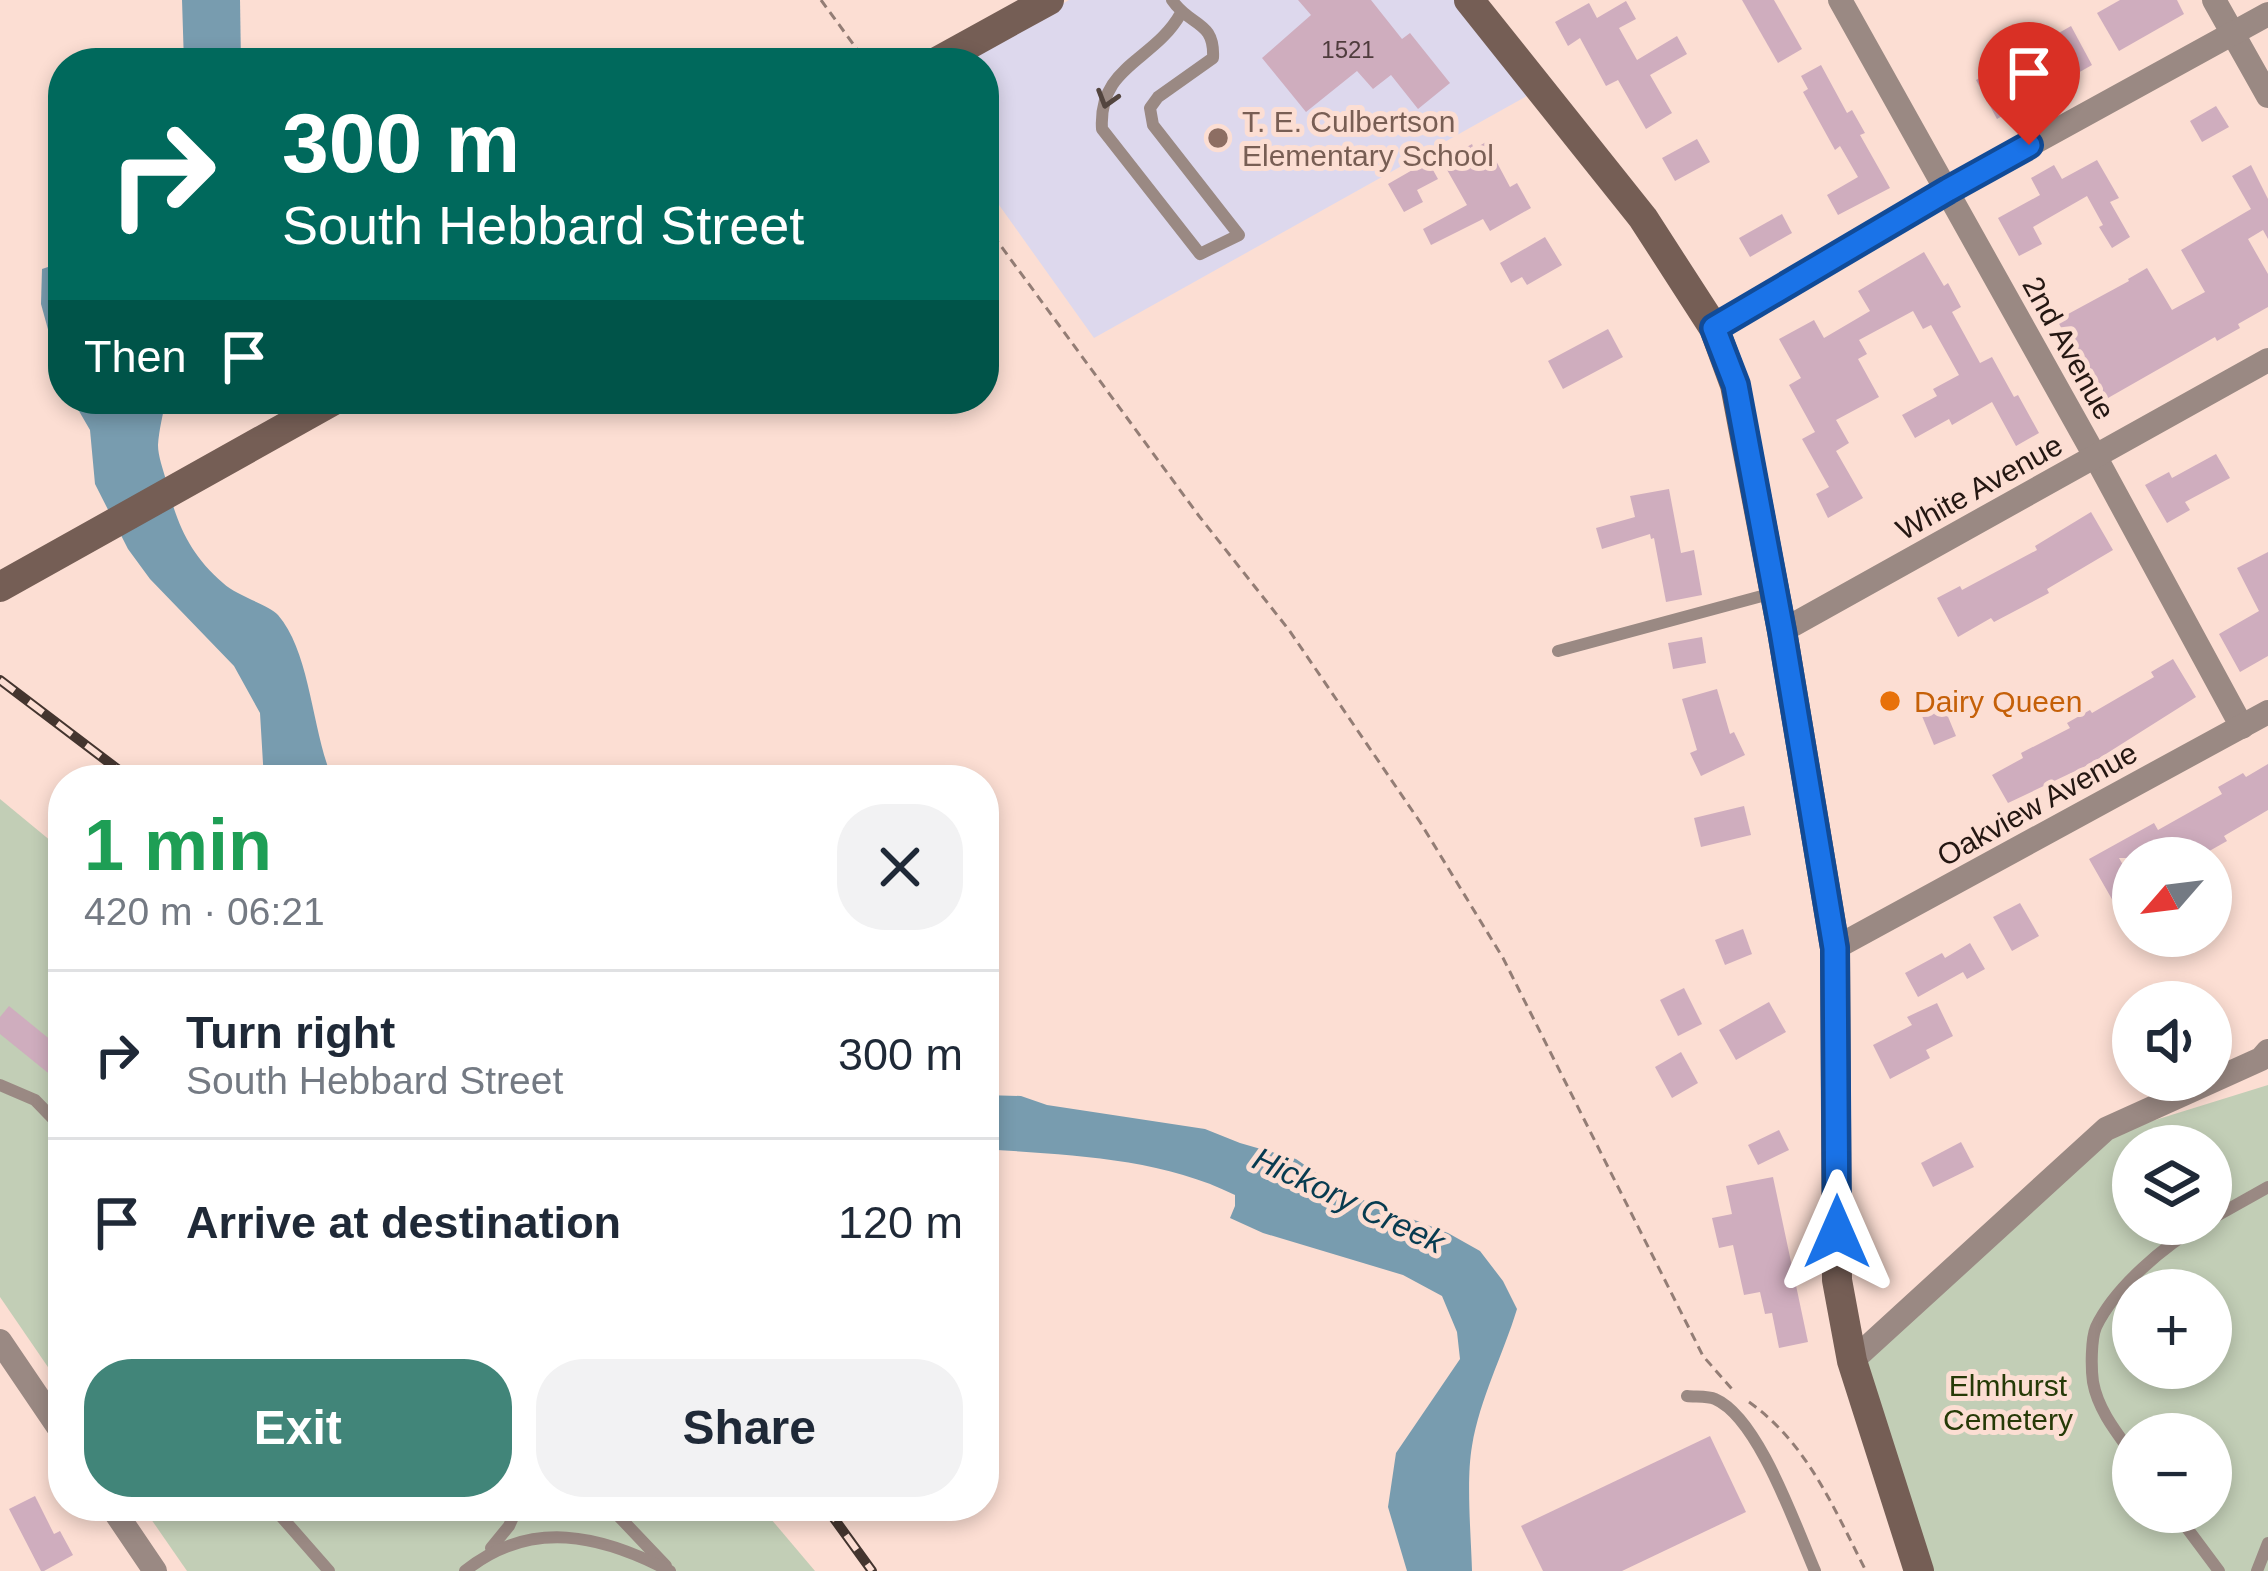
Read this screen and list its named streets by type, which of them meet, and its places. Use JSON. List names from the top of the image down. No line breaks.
{"streets":{"street":["2nd Avenue","White Avenue","Oakview Avenue"]},"crossings":[["2nd Avenue","White Avenue"],["2nd Avenue","Oakview Avenue"]],"water":["Hickory Creek"],"parks":["Elmhurst Cemetery"],"places":["T. E. Culbertson Elementary School","Dairy Queen"],"house_numbers":["1521"],"north":"bottom left","page":{"turn":["300 m","South Hebbard Street"],"then":"Then","heading":["1 min","420 m · 06:21"],"map_buttons":["+","−"],"list":[{"name":"Turn right","note":"South Hebbard Street","value":"300 m"},{"name":"Arrive at destination","value":"120 m"}],"buttons":["Exit","Share"]}}
